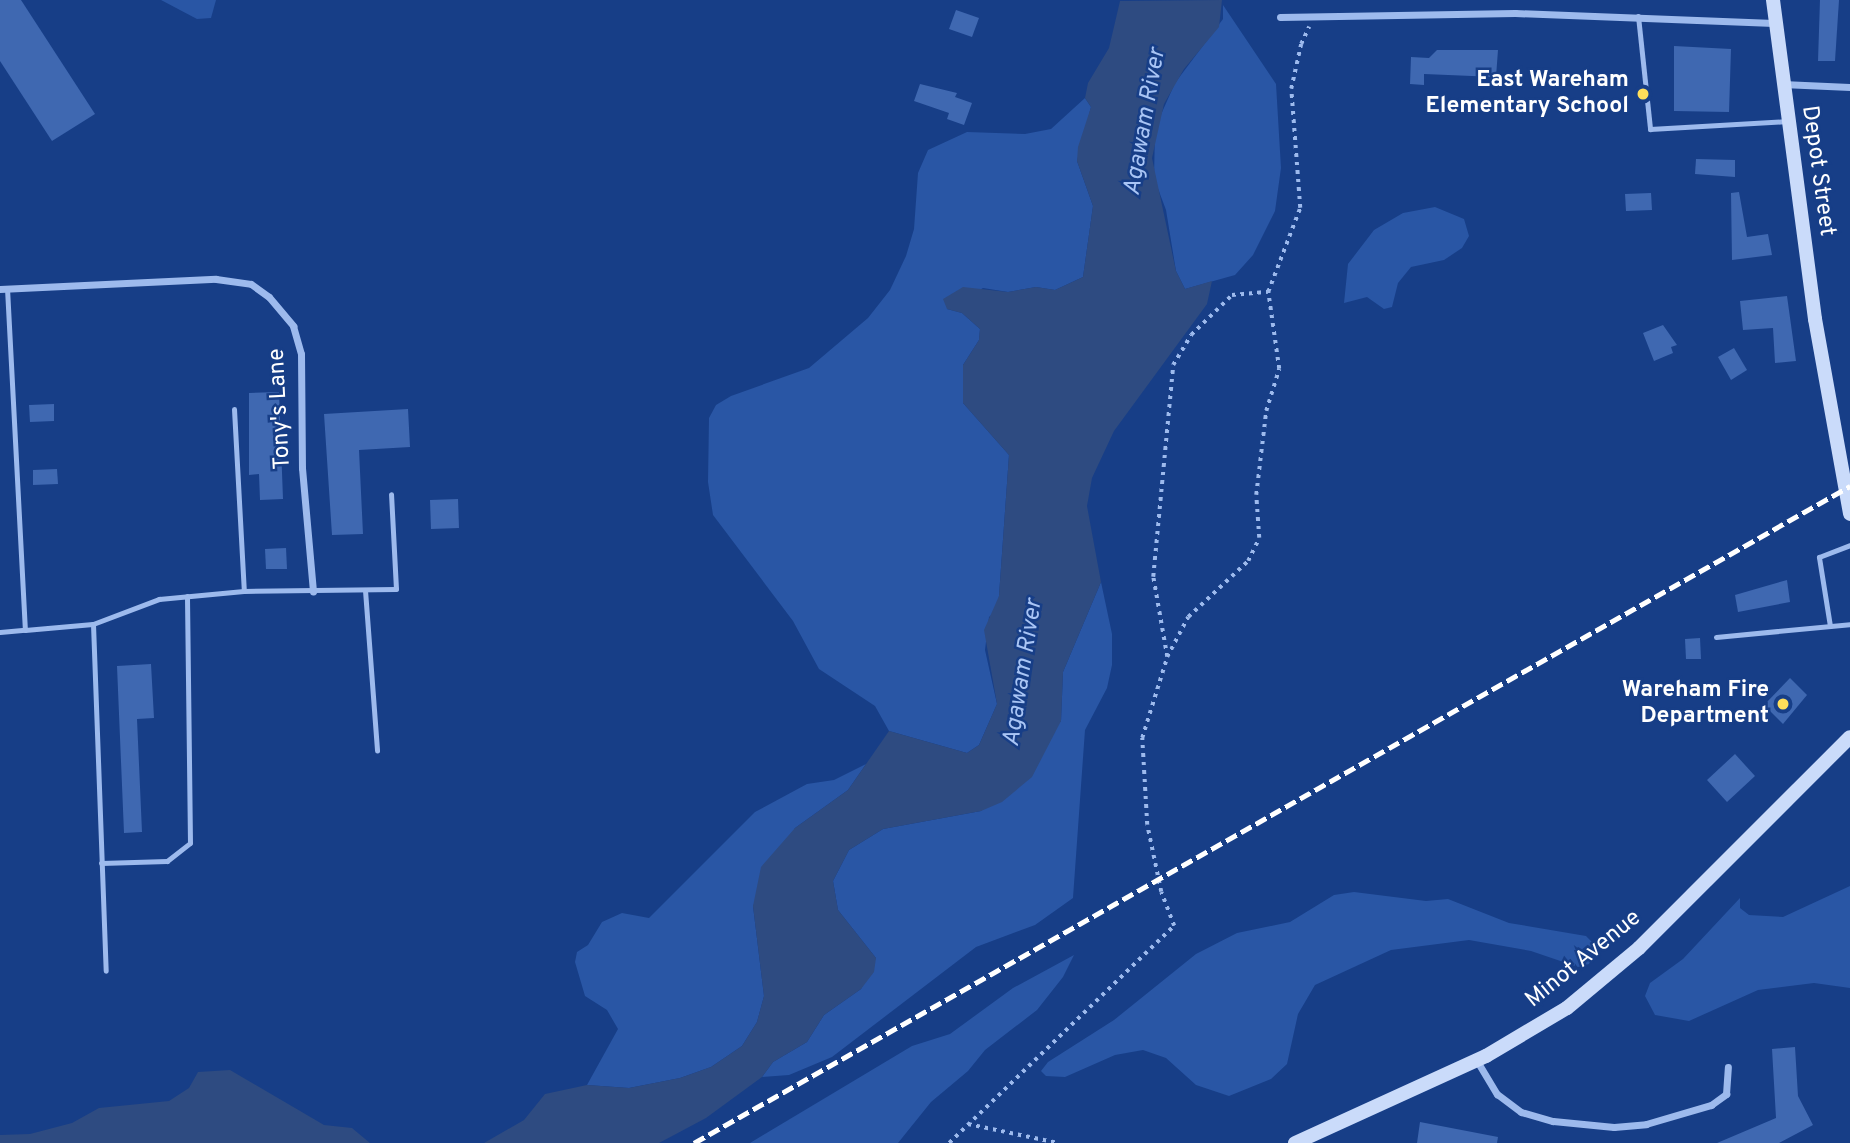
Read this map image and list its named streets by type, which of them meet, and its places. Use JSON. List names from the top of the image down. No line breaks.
{"streets":{"main road":["Depot Street","Minot Avenue"],"street":["Tony's Lane"]},"water":["Agawam River"],"places":["East Wareham Elementary School","Wareham Fire Department"]}
